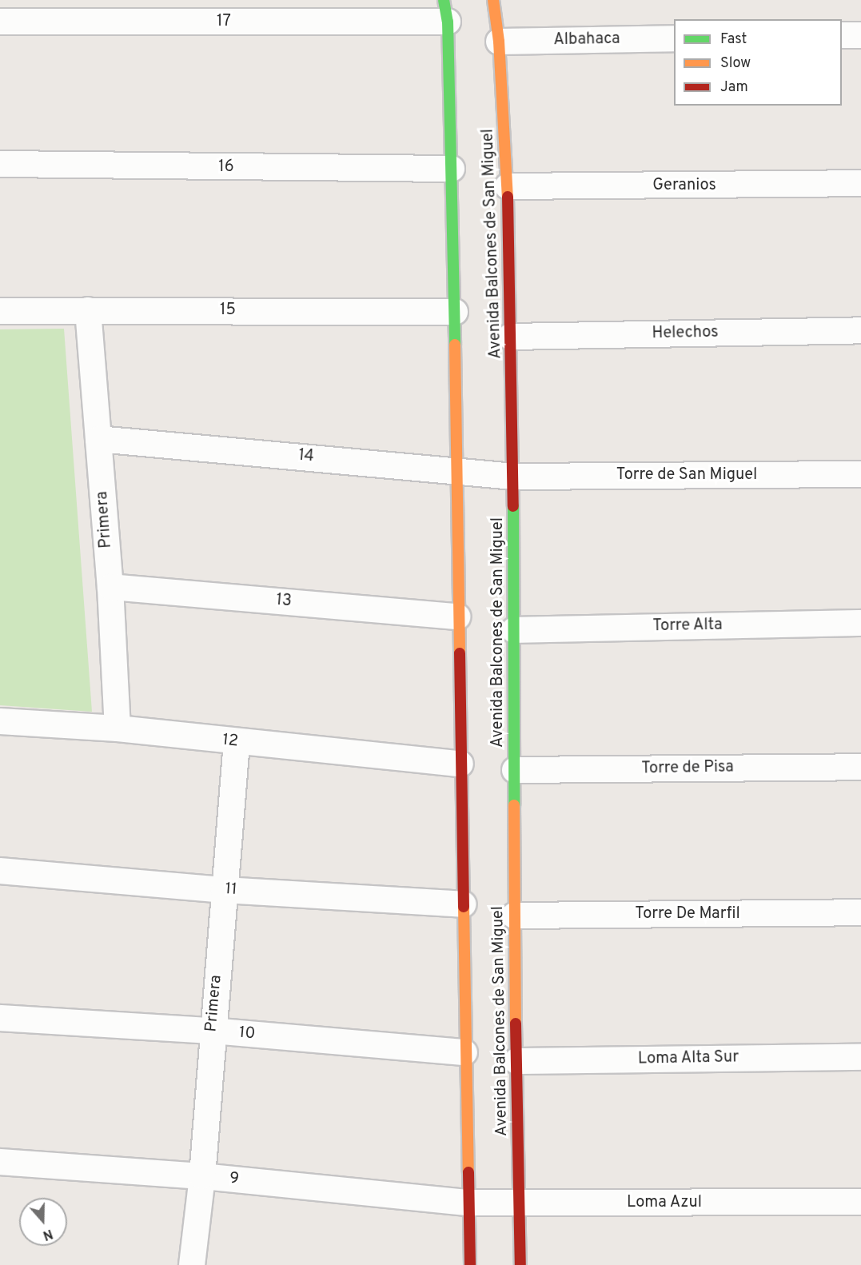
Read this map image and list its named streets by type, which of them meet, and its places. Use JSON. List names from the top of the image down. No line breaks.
{"streets":{"street":["17","Albahaca","16","Geranios","Avenida Balcones de San Miguel","15","Helechos","14","Torre de San Miguel","Primera","13","Torre Alta","12","Torre de Pisa","11","Torre De Marfil","10","Loma Alta Sur","9","Loma Azul"]},"crossings":[["Albahaca","Avenida Balcones de San Miguel"],["Geranios","Avenida Balcones de San Miguel"],["Avenida Balcones de San Miguel","Helechos"],["Avenida Balcones de San Miguel","14"],["Avenida Balcones de San Miguel","Torre de San Miguel"],["Avenida Balcones de San Miguel","Torre Alta"],["Avenida Balcones de San Miguel","Torre de Pisa"],["Avenida Balcones de San Miguel","Torre De Marfil"],["Avenida Balcones de San Miguel","Loma Alta Sur"],["Avenida Balcones de San Miguel","Loma Azul"],["15","Primera"],["14","Torre de San Miguel"],["14","Primera"],["Primera","13"],["Primera","12"],["Primera","11"],["Primera","10"],["Primera","9"],["9","Loma Azul"]],"legend":["Fast","Slow","Jam"],"north":"bottom"}
